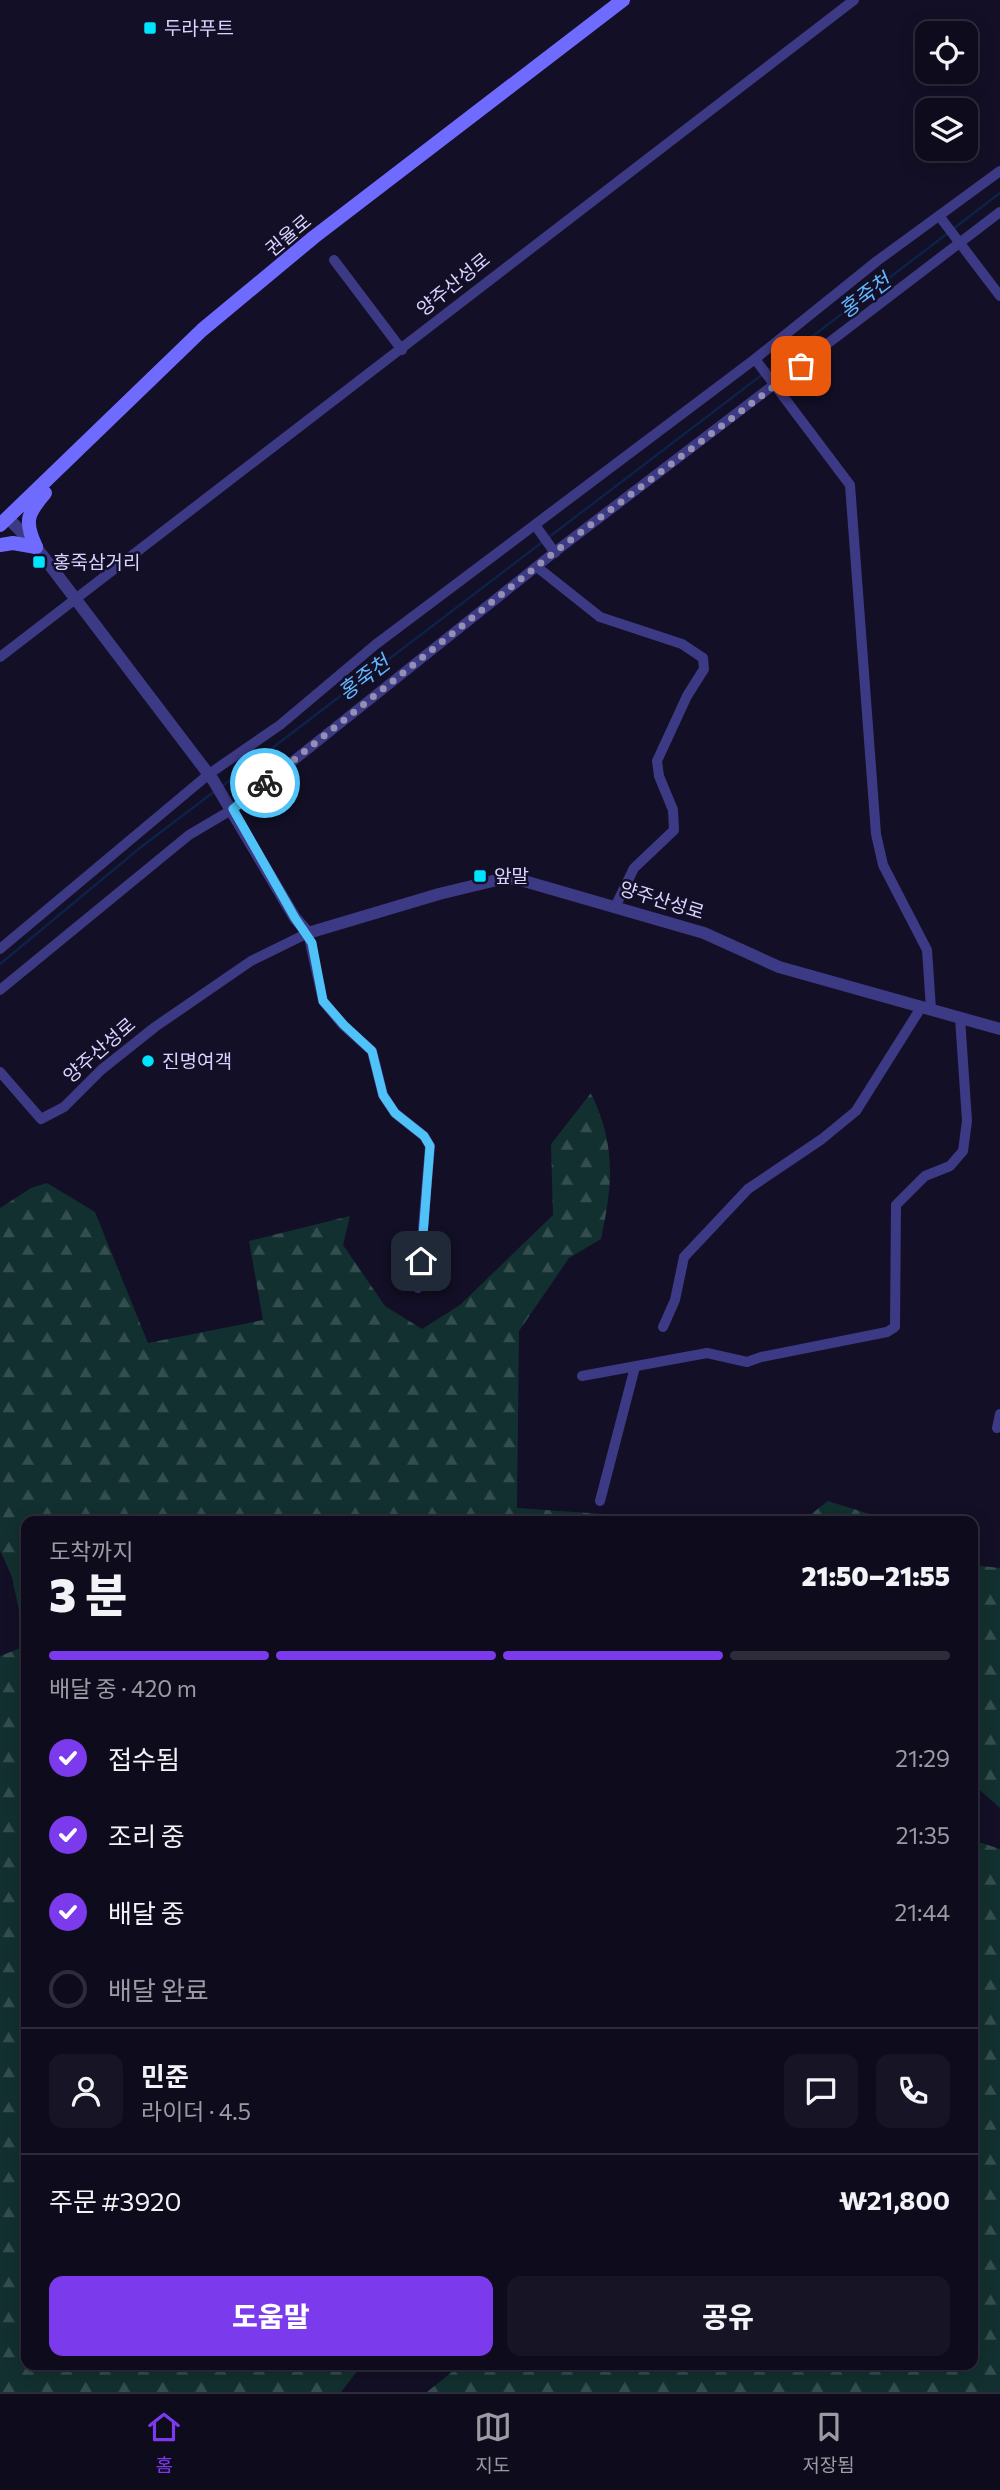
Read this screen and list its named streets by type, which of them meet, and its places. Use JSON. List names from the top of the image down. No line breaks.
{"streets":{"main road":["권율로"],"street":["양주산성로"]},"water":["홍죽천"],"places":{"transit":["두라푸트","홍죽삼거리","앞말"],"other":["진명여객"]},"page":{"heading":["3 분","도착까지","21:50–21:55"],"panel":["민준","라이더 · 4.5","주문 #3920","₩21,800"],"bar":"배달 중 · 420 m","list":[["접수됨","21:29"],["조리 중","21:35"],["배달 중","21:44"],"배달 완료"],"buttons":["도움말","공유"],"tabs":["홈","지도","저장됨"]}}
